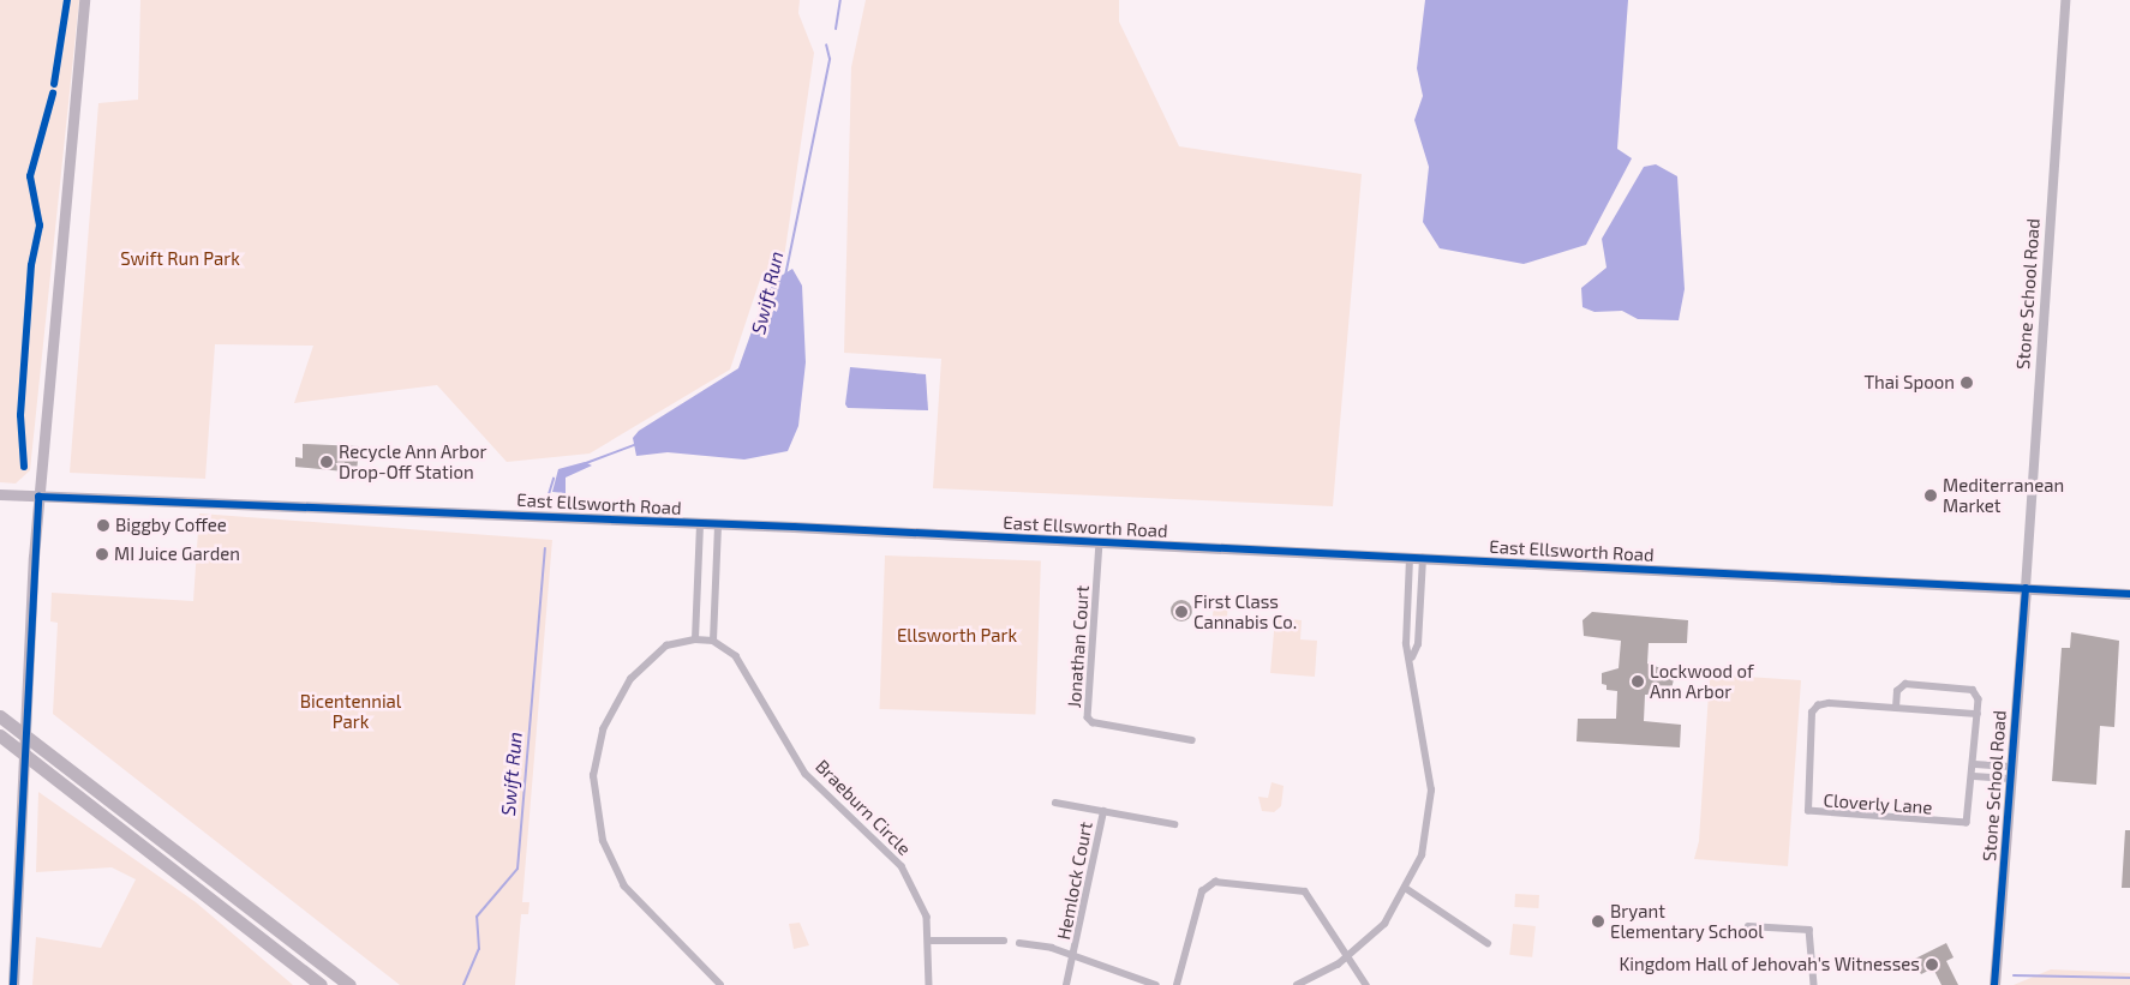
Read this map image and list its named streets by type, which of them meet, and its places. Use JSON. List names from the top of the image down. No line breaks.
{"streets":{"main road":["Stone School Road","East Ellsworth Road"],"street":["Jonathan Court","Cloverly Lane","Braeburn Circle","Hemlock Court"]},"crossings":[["Stone School Road","East Ellsworth Road"],["East Ellsworth Road","Jonathan Court"]],"water":["Swift Run"],"parks":["Swift Run Park","Ellsworth Park","Bicentennial Park"],"places":["Thai Spoon","Recycle Ann Arbor Drop-Off Station","Mediterranean Market","Biggby Coffee","MI Juice Garden","First Class Cannabis Co.","Lockwood of Ann Arbor","Bryant Elementary School","Kingdom Hall of Jehovah's Witnesses"]}
